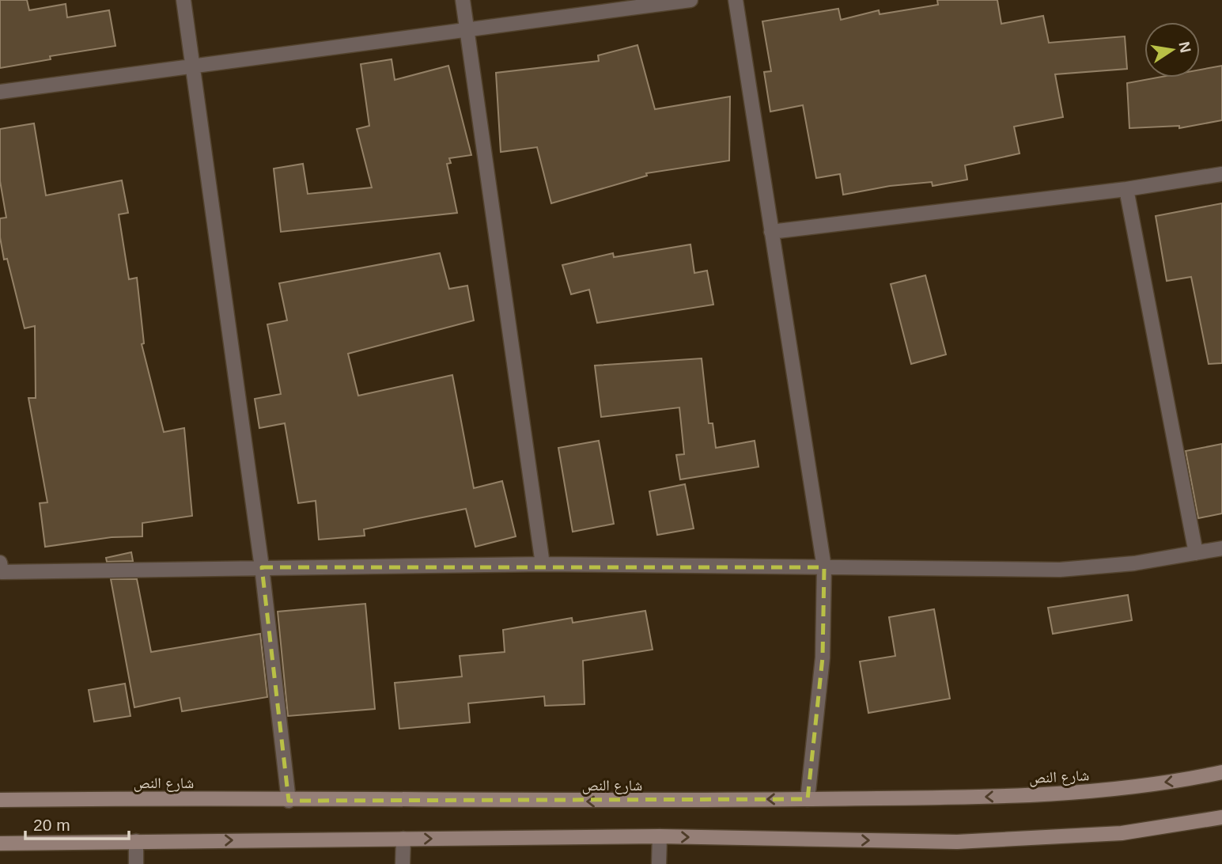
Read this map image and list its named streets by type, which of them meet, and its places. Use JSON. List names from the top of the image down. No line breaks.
{"streets":{"main road":["شارع النص"]},"scale_bar":"20 m","north":"right"}
